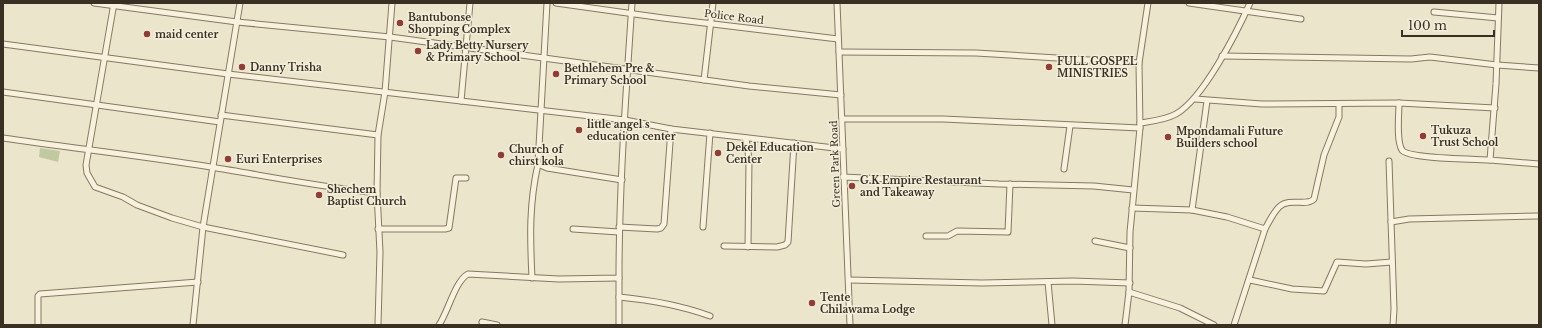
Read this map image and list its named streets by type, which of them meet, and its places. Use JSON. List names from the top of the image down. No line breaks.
{"streets":{"street":["Police Road","Green Park Road"]},"crossings":[["Police Road","Green Park Road"]],"places":["Bantubonse Shopping Complex","maid center","Lady Betty Nursery & Primary School","Danny Trisha","FULL GOSPEL MINISTRIES","Bethlehem Pre & Primary School","little angel s education center","Tukuza Trust School","Mpondamali Future Builders school","Dekel Education Center","Church of chirst kola","Euri Enterprises","G.K Empire Restaurant and Takeaway","Shechem Baptist Church","Tente Chilawama Lodge"],"scale_bar":"100 m"}
